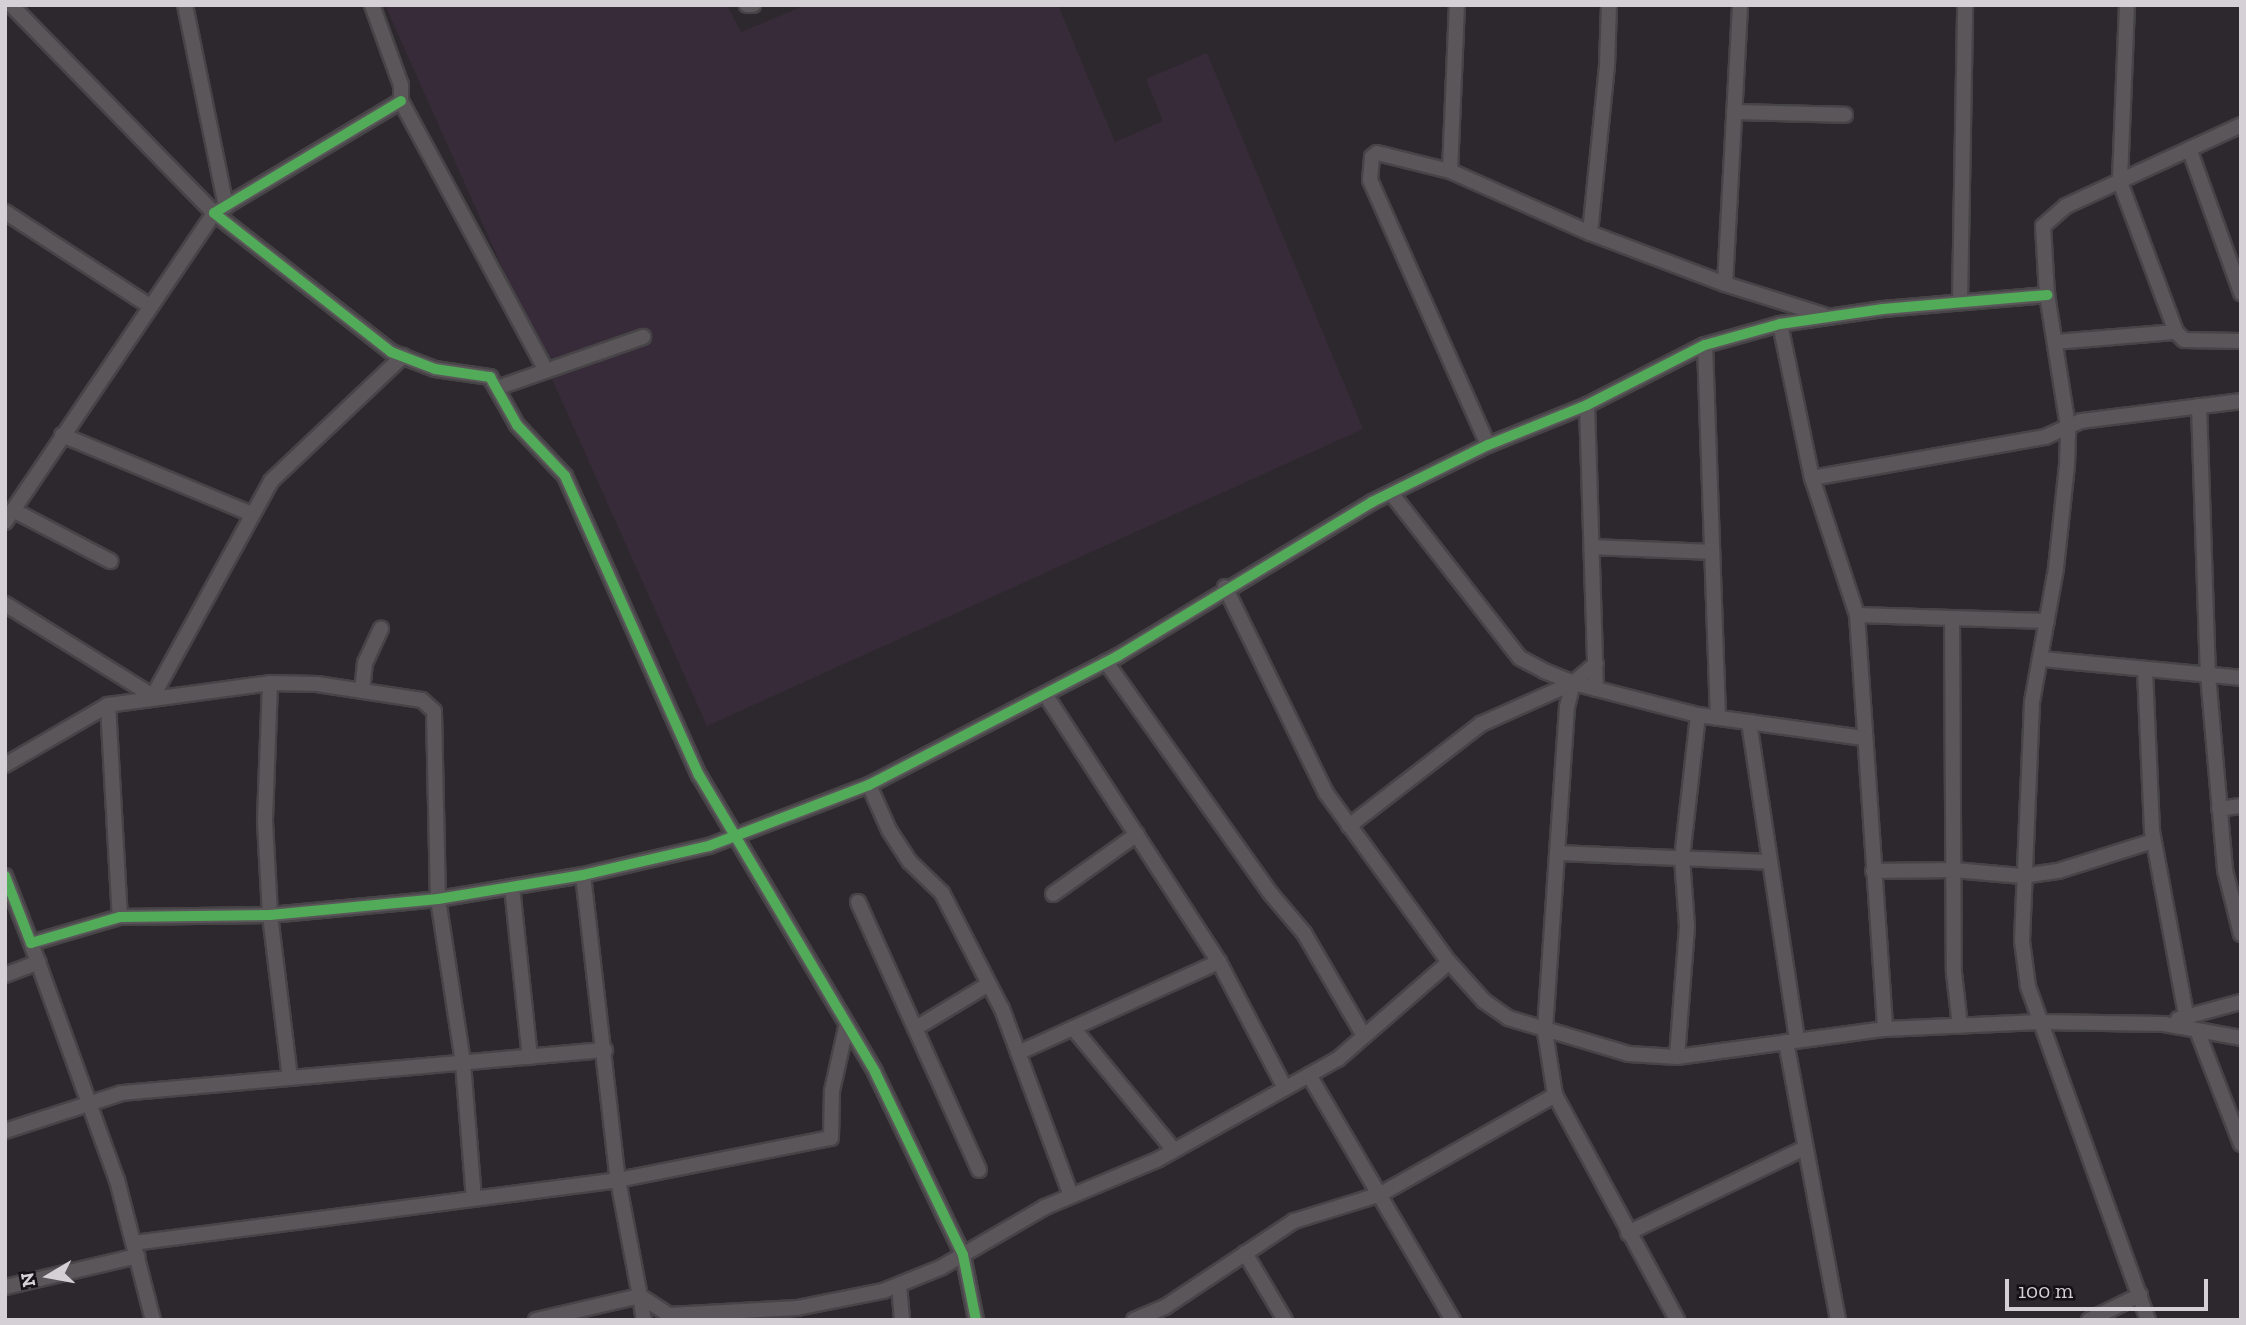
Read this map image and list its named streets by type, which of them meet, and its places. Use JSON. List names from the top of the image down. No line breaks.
{"scale_bar":"100 m","north":"left"}
